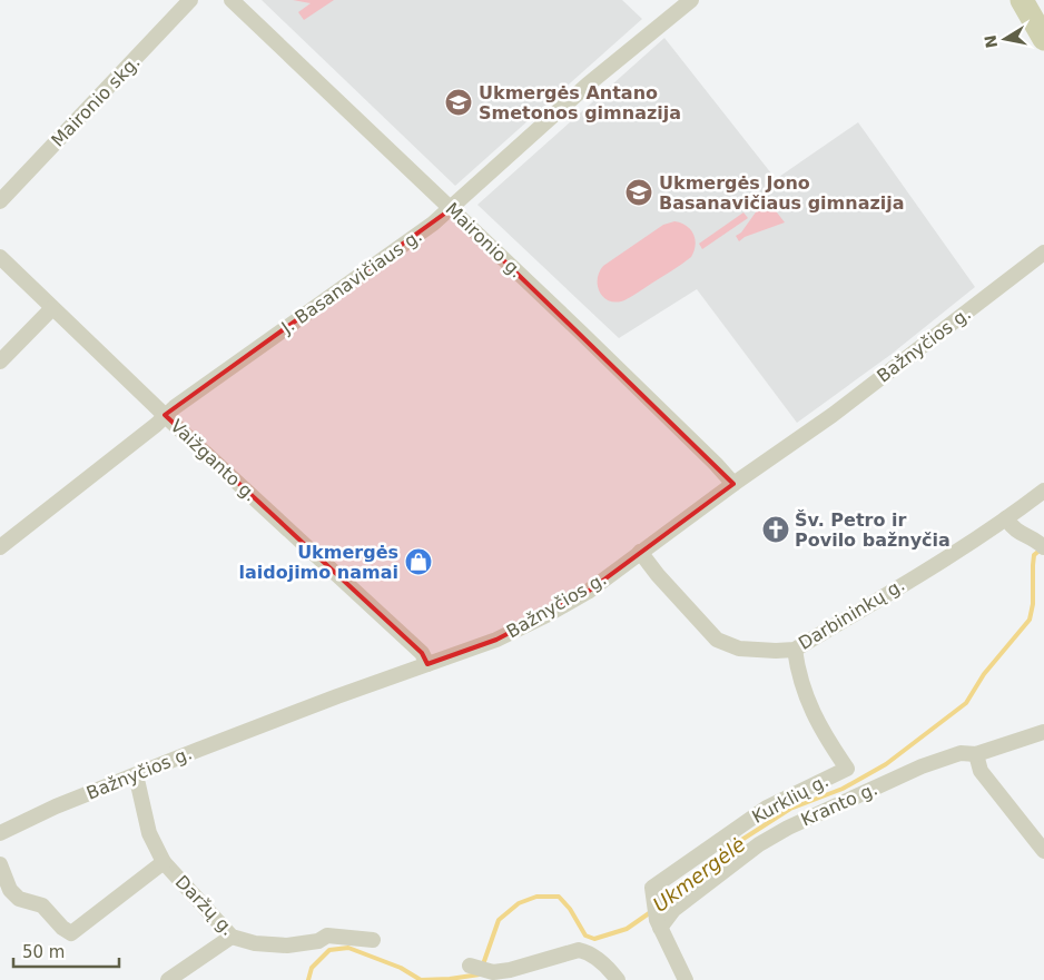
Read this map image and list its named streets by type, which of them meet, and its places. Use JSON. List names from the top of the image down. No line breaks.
{"streets":{"street":["Maironio skg.","Maironio g.","J. Basanavičiaus g.","Bažnyčios g.","Vaižganto g.","Darbininkų g.","Kurklių g.","Kranto g.","Daržų g."]},"crossings":[["Maironio g.","J. Basanavičiaus g."],["Maironio g.","Bažnyčios g."],["J. Basanavičiaus g.","Vaižganto g."],["Bažnyčios g.","Vaižganto g."],["Bažnyčios g.","Darbininkų g."],["Bažnyčios g.","Daržų g."],["Darbininkų g.","Kurklių g."],["Kurklių g.","Kranto g."]],"water":["Ukmergėlė"],"places":{"school or university":["Ukmergės Antano Smetonos gimnazija","Ukmergės Jono Basanavičiaus gimnazija"],"church":["Šv. Petro ir Povilo bažnyčia"],"shop":["Ukmergės laidojimo namai"]},"scale_bar":"50 m","north":"left"}
